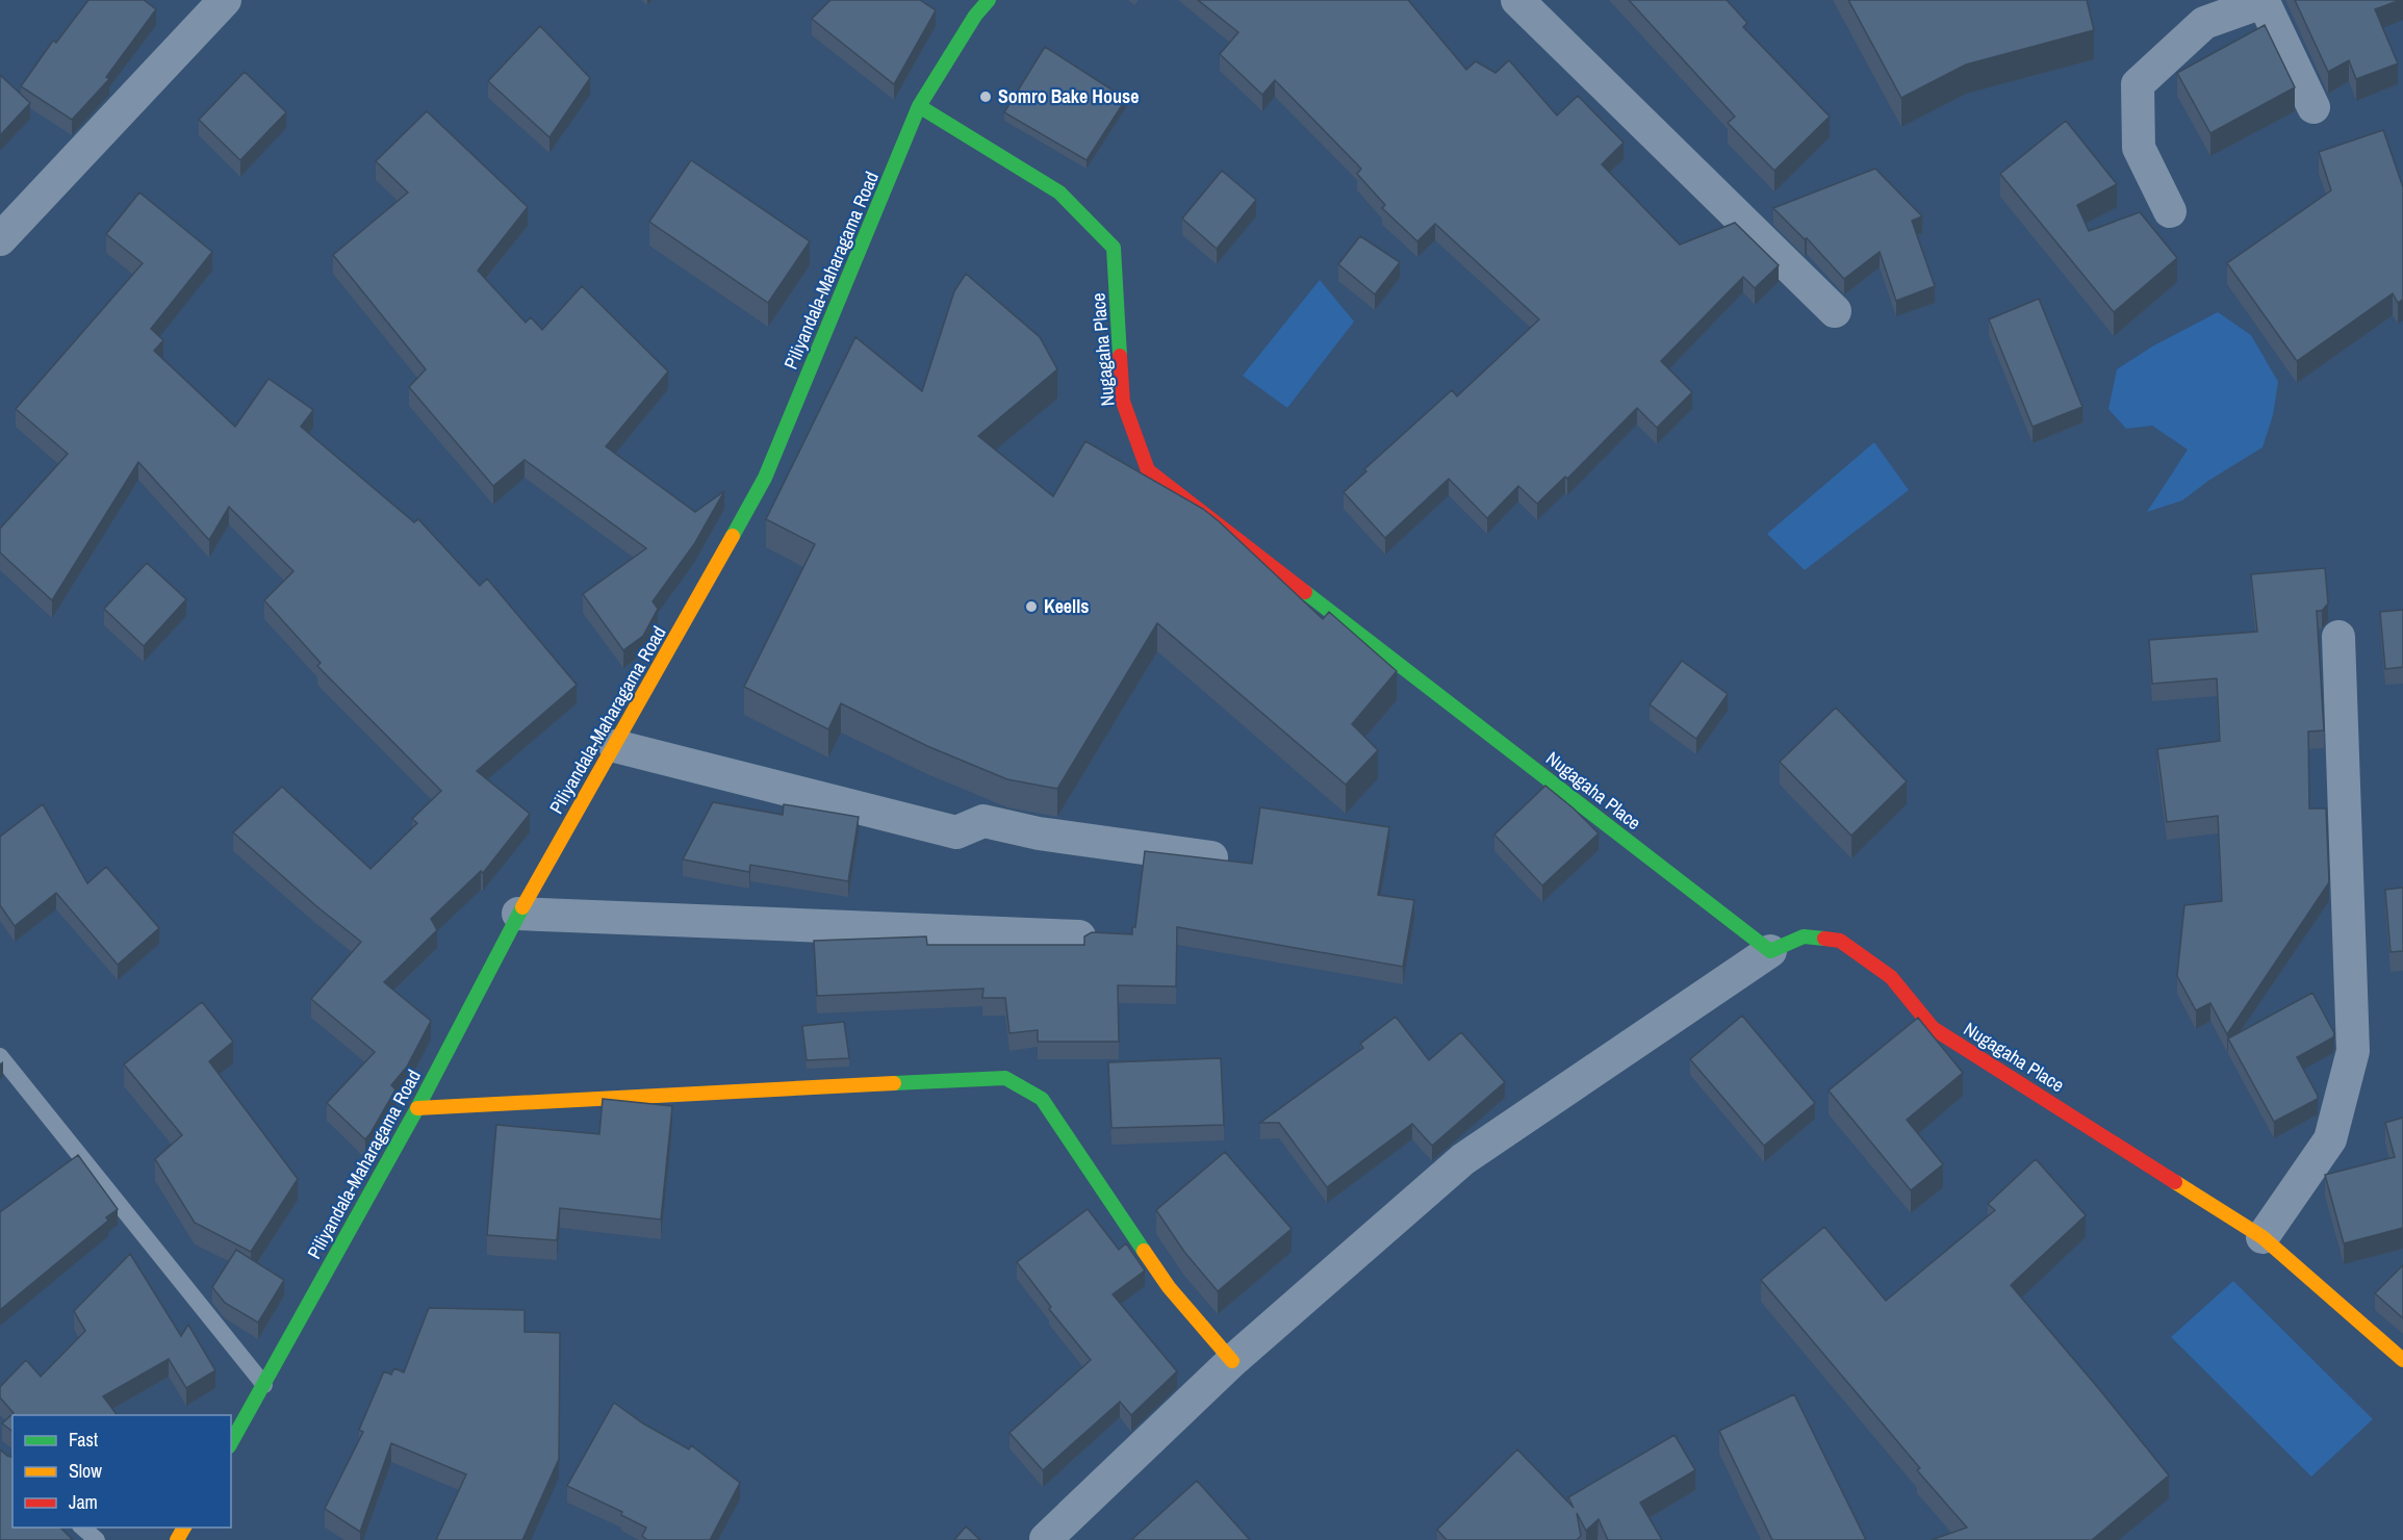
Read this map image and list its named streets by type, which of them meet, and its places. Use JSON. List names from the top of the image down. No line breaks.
{"streets":{"street":["Piliyandala-Maharagama Road","Nugagaha Place"]},"crossings":[["Piliyandala-Maharagama Road","Nugagaha Place"]],"places":["Somro Bake House","Keells"],"legend":["Fast","Slow","Jam"]}
